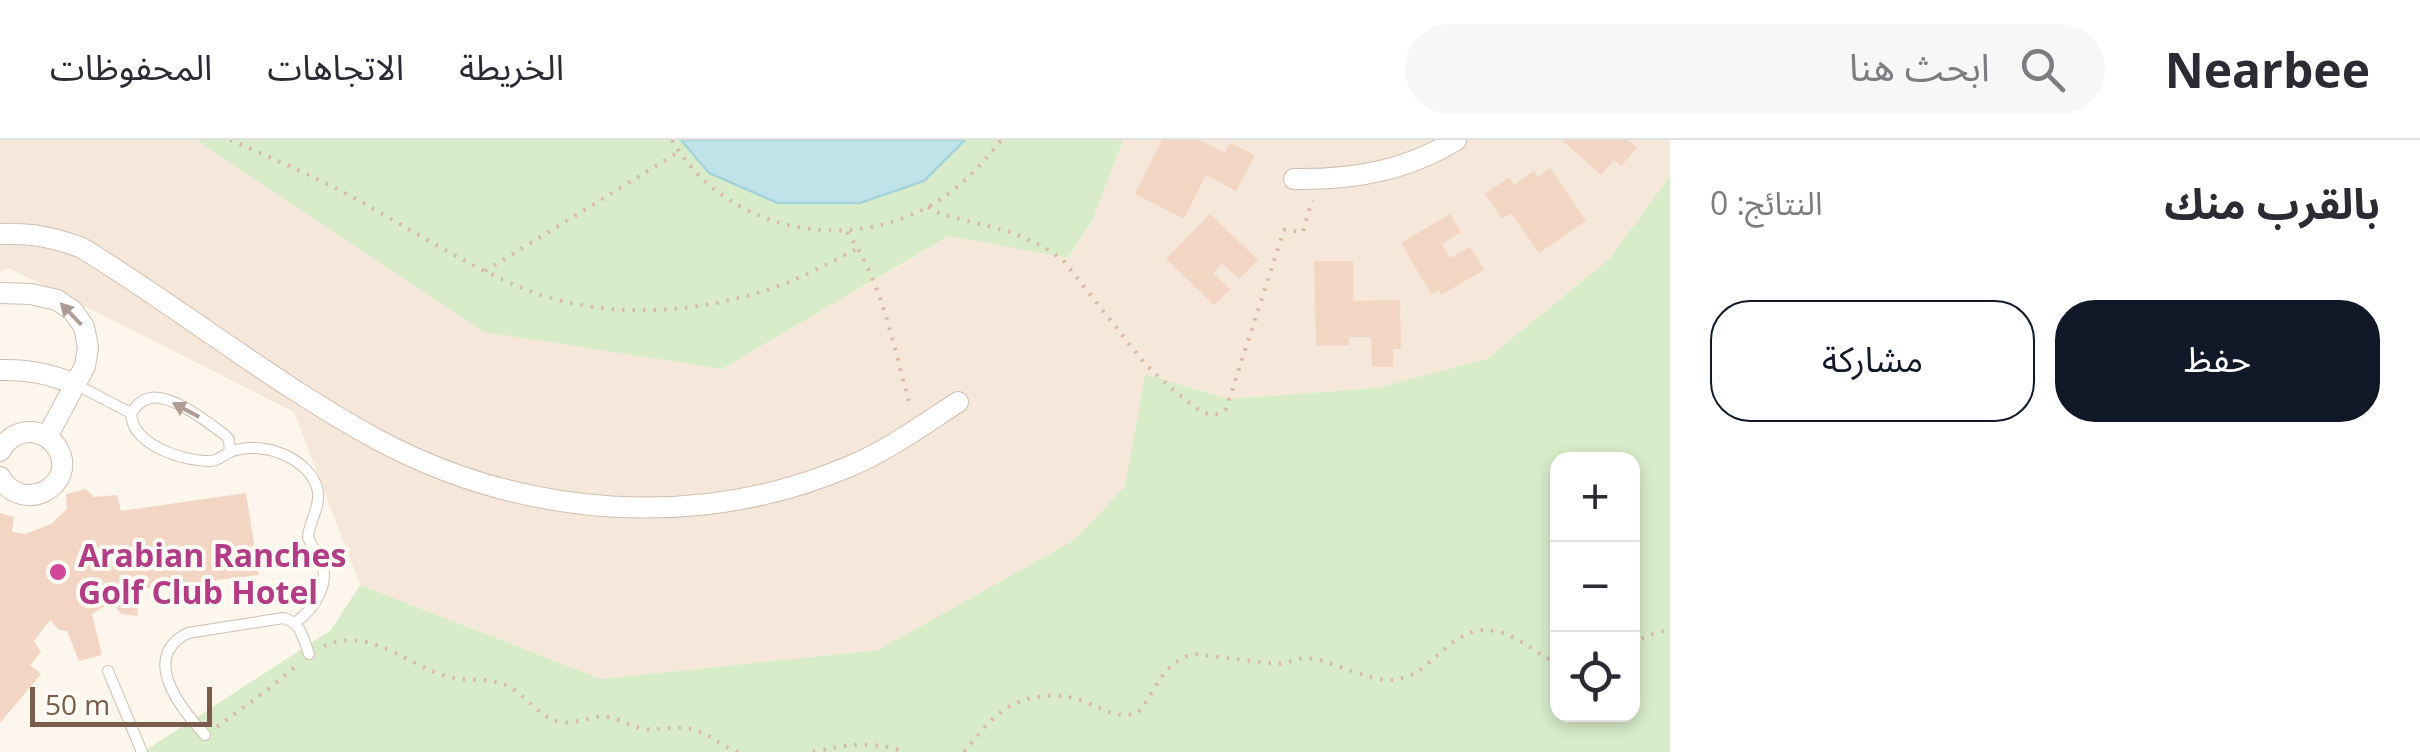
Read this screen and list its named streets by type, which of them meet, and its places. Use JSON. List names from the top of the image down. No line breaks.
{"places":["Arabian Ranches Golf Club Hotel"],"scale_bar":"50 m","page":{"header":"Nearbee","search":"ابحث هنا","nav":["الخريطة","الاتجاهات","المحفوظات"],"heading":["بالقرب منك","النتائج: 0"],"buttons":["حفظ","مشاركة"],"map_buttons":["+","−"],"scale":"50 m"}}
